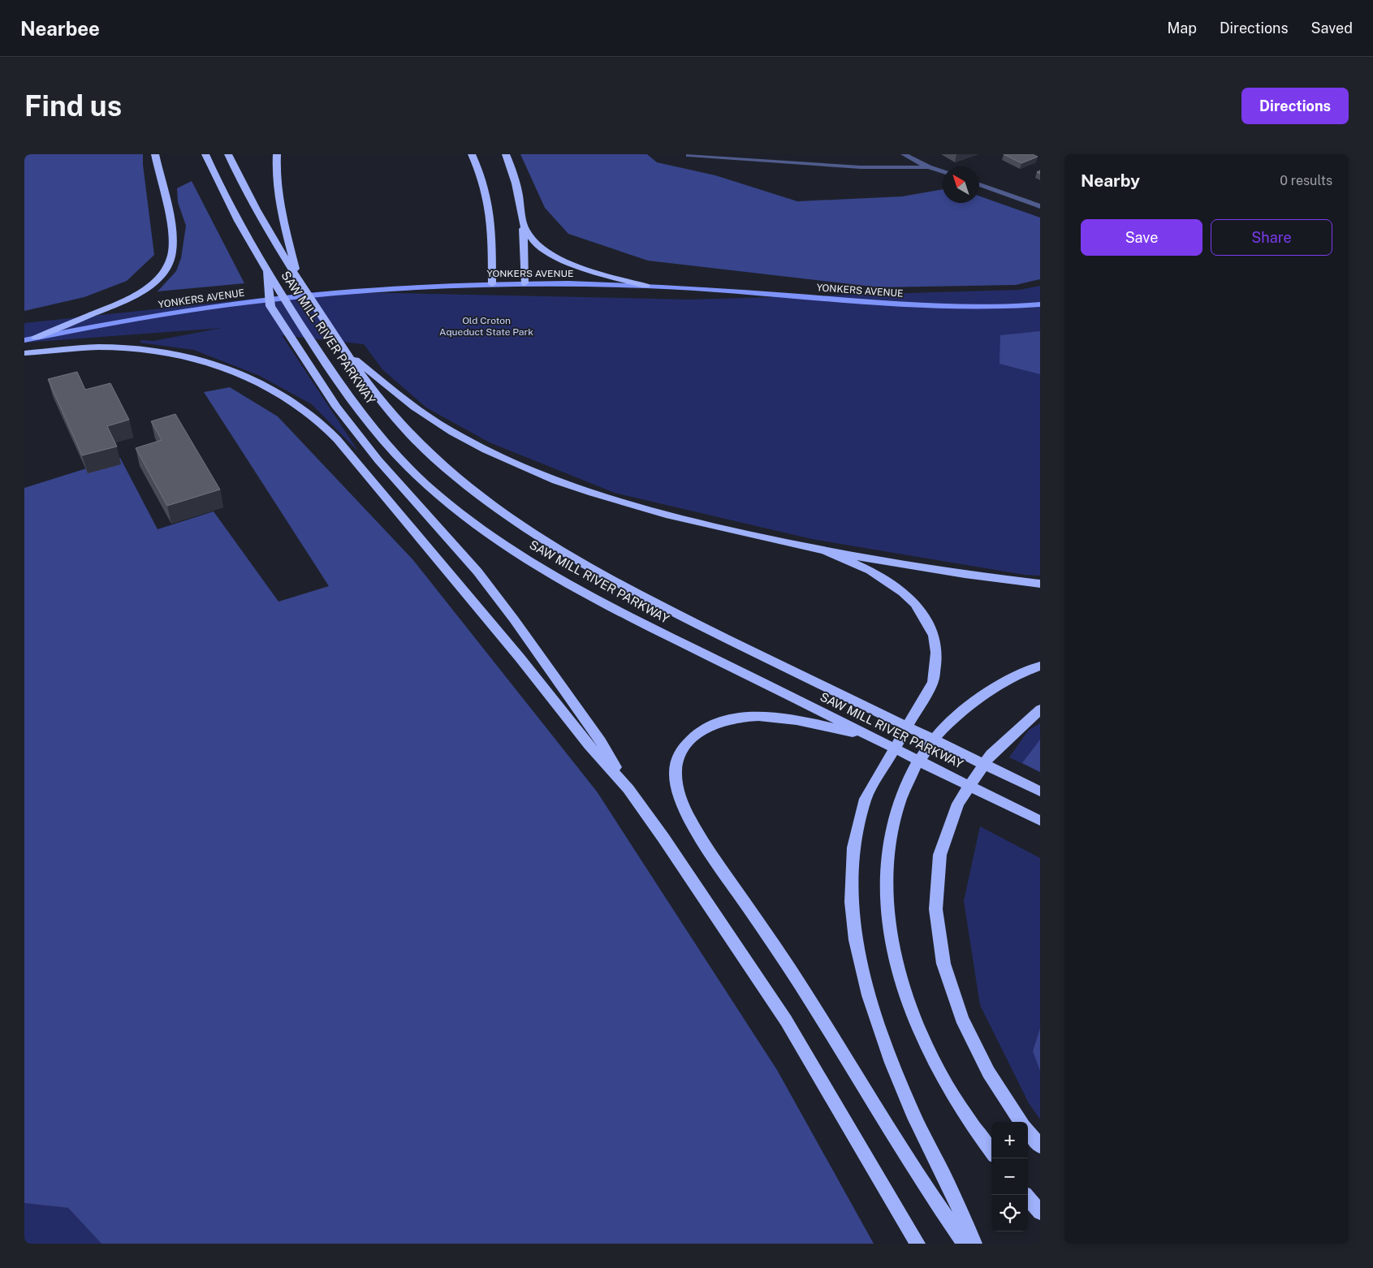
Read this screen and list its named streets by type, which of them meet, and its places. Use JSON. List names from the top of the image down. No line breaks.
{"streets":{"highway":["SAW MILL RIVER PARKWAY"],"main road":["YONKERS AVENUE"]},"parks":["Old Croton Aqueduct State Park"],"north":"top left","page":{"header":"Nearbee","nav":["Map","Directions","Saved"],"buttons":["Directions",["Save","Share"]],"title":"Find us","heading":["Nearby","0 results"],"map_buttons":["+","−"]}}
